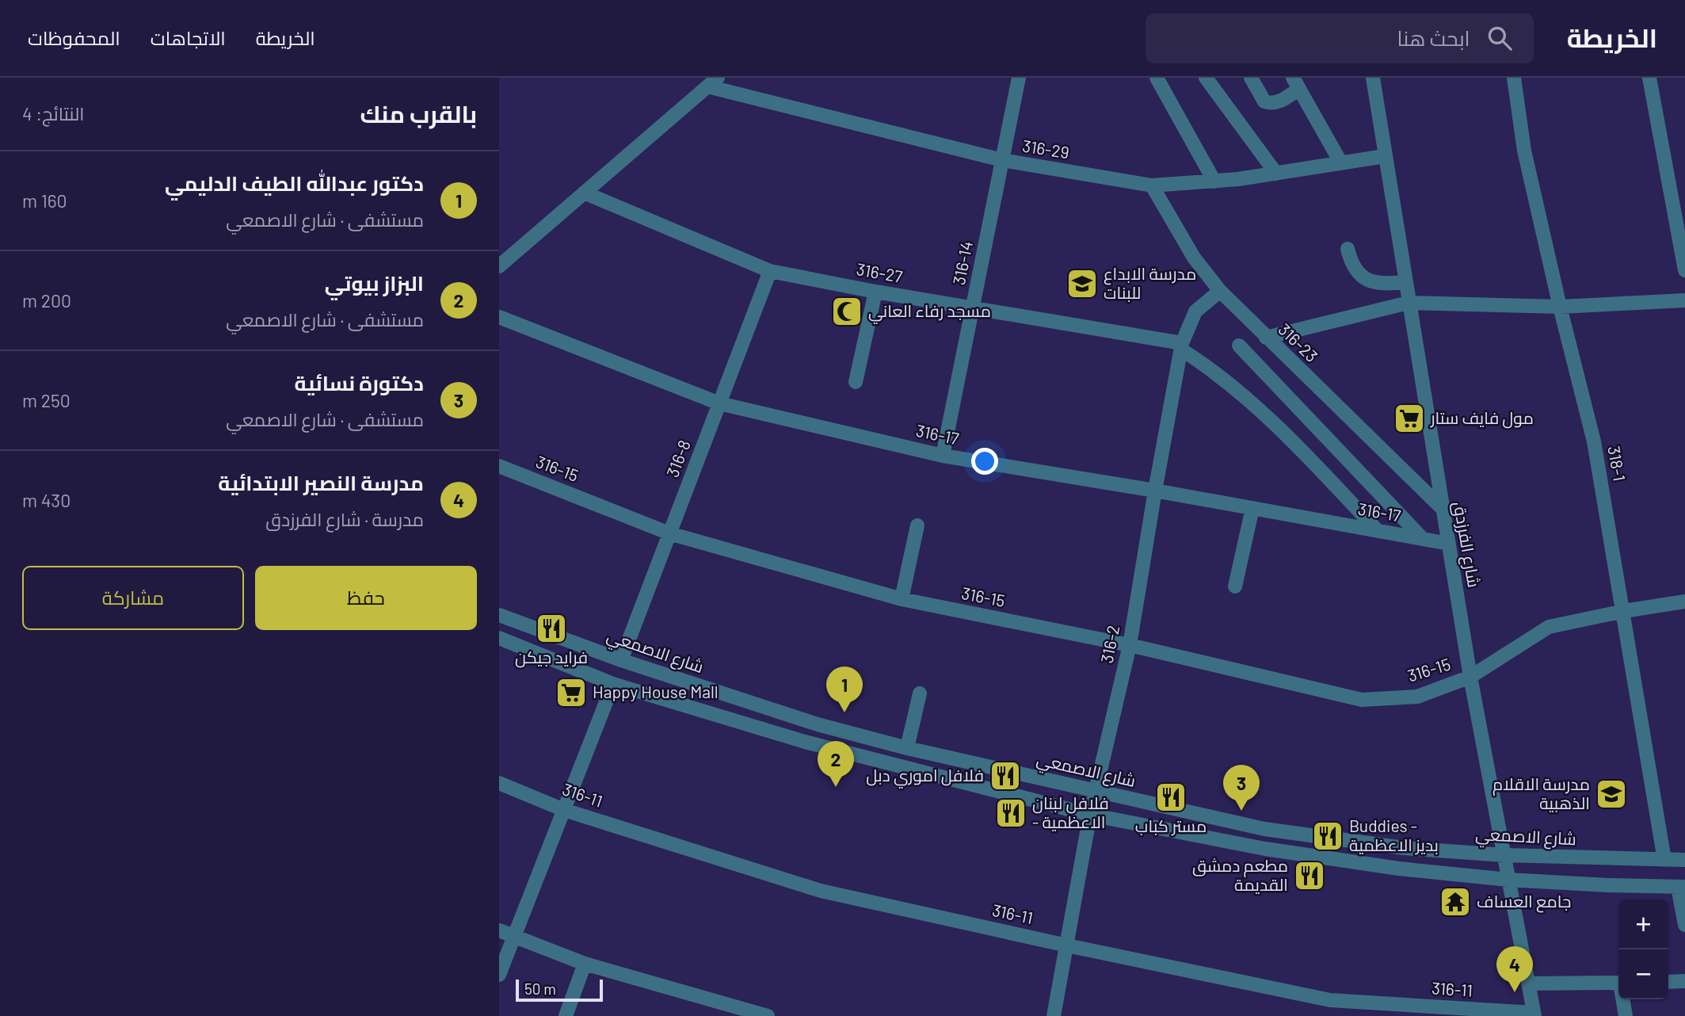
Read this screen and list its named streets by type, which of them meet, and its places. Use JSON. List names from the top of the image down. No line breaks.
{"streets":{"street":["316-29","316-14","316-27","316-23","316-17","316-8","318-1","316-15","شارع الفرزدق","316-2","شارع الاصمعي","316-11"]},"crossings":[["316-29","316-14"],["316-29","316-23"],["316-29","شارع الفرزدق"],["316-14","316-27"],["316-14","316-17"],["316-27","316-8"],["316-27","316-2"],["316-23","شارع الفرزدق"],["316-23","316-2"],["316-17","316-8"],["316-17","شارع الفرزدق"],["316-17","316-2"],["316-8","316-15"],["316-8","شارع الاصمعي"],["318-1","316-15"],["318-1","شارع الاصمعي"],["316-15","شارع الفرزدق"],["316-15","316-2"],["شارع الفرزدق","شارع الاصمعي"],["شارع الفرزدق","316-11"],["316-2","شارع الاصمعي"],["316-2","316-11"]],"places":{"school or university":["مدرسة الابداع للبنات","مدرسة الاقلام الذهبية"],"mosque":["مسجد رفاء العاني"],"supermarket":["مول فايف ستار","Happy House Mall"],"restaurant":["فرايد جيكن","فلافل اموري دبل","مستر كباب","فلافل لبنان - الاعظمية","Buddies - بديز الاعظمية","مطعم دمشق القديمة"],"temple":["جامع العساف"]},"scale_bar":"50 m","page":{"header":"الخريطة","search":"ابحث هنا","nav":["الخريطة","الاتجاهات","المحفوظات"],"heading":["بالقرب منك","النتائج: 4"],"list":[{"mark":"1","name":"دكتور عبدالله الطيف الدليمي","note":"مستشفى · شارع الاصمعي","value":"160 m"},{"mark":"2","name":"البزاز بيوتي","note":"مستشفى · شارع الاصمعي","value":"200 m"},{"mark":"3","name":"دكتورة نسائية","note":"مستشفى · شارع الاصمعي","value":"250 m"},{"mark":"4","name":"مدرسة النصير الابتدائية","note":"مدرسة · شارع الفرزدق","value":"430 m"}],"buttons":["حفظ","مشاركة"],"pins":["1","2","3","4"],"map_buttons":["+","−"],"scale":"50 m"}}
